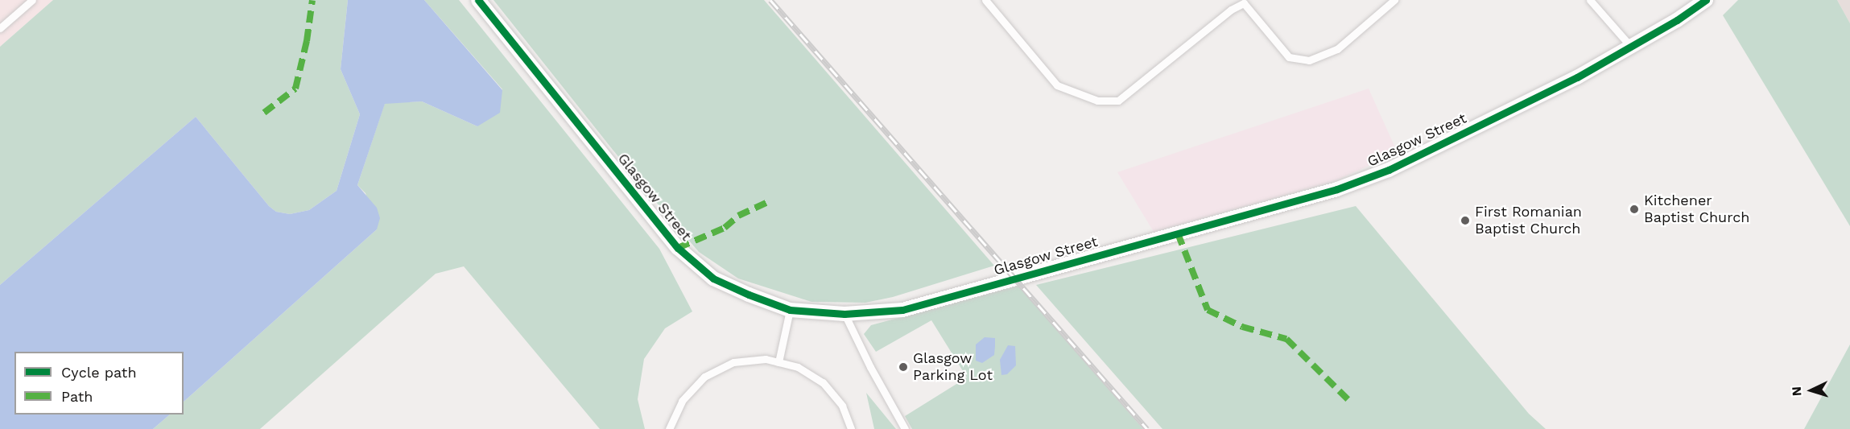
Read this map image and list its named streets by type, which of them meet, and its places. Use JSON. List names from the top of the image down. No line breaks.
{"streets":{"street":["Glasgow Street"]},"places":["Kitchener Baptist Church","First Romanian Baptist Church","Glasgow Parking Lot"],"legend":["Cycle path","Path"],"north":"left"}
